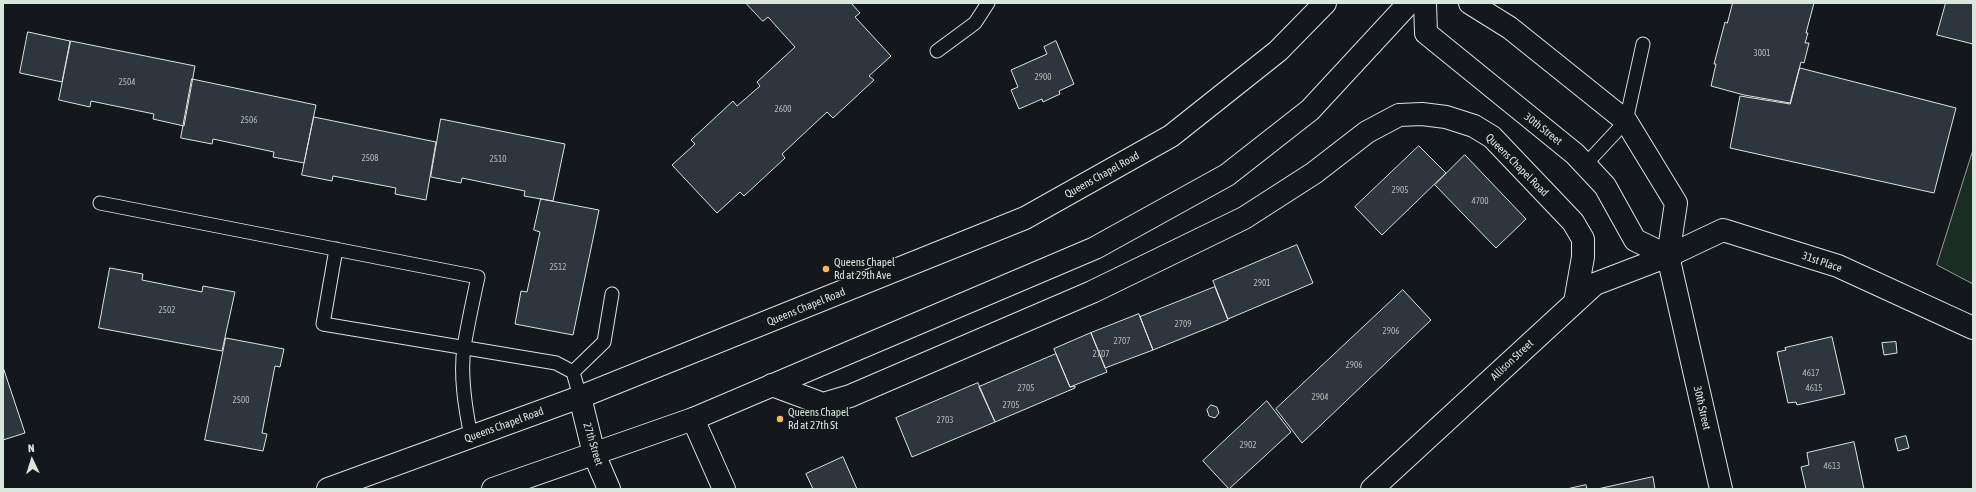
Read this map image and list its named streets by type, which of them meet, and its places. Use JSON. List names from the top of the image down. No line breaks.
{"streets":{"street":["30th Street","Queens Chapel Road","31st Place","Allison Street","27th Street"]},"crossings":[["30th Street","31st Place"],["30th Street","Allison Street"],["Queens Chapel Road","Allison Street"],["Queens Chapel Road","27th Street"],["31st Place","Allison Street"]],"places":["Queens Chapel Rd at 29th Ave","Queens Chapel Rd at 27th St"],"house_numbers":["3001","2900","2504","2600","2506","2508","2510","2905","4700","2512","2901","2502","2709","2906","2707","2707","2906","4617","2705","4615","2904","2500","2705","2703","2902","4613"],"north":"top"}
